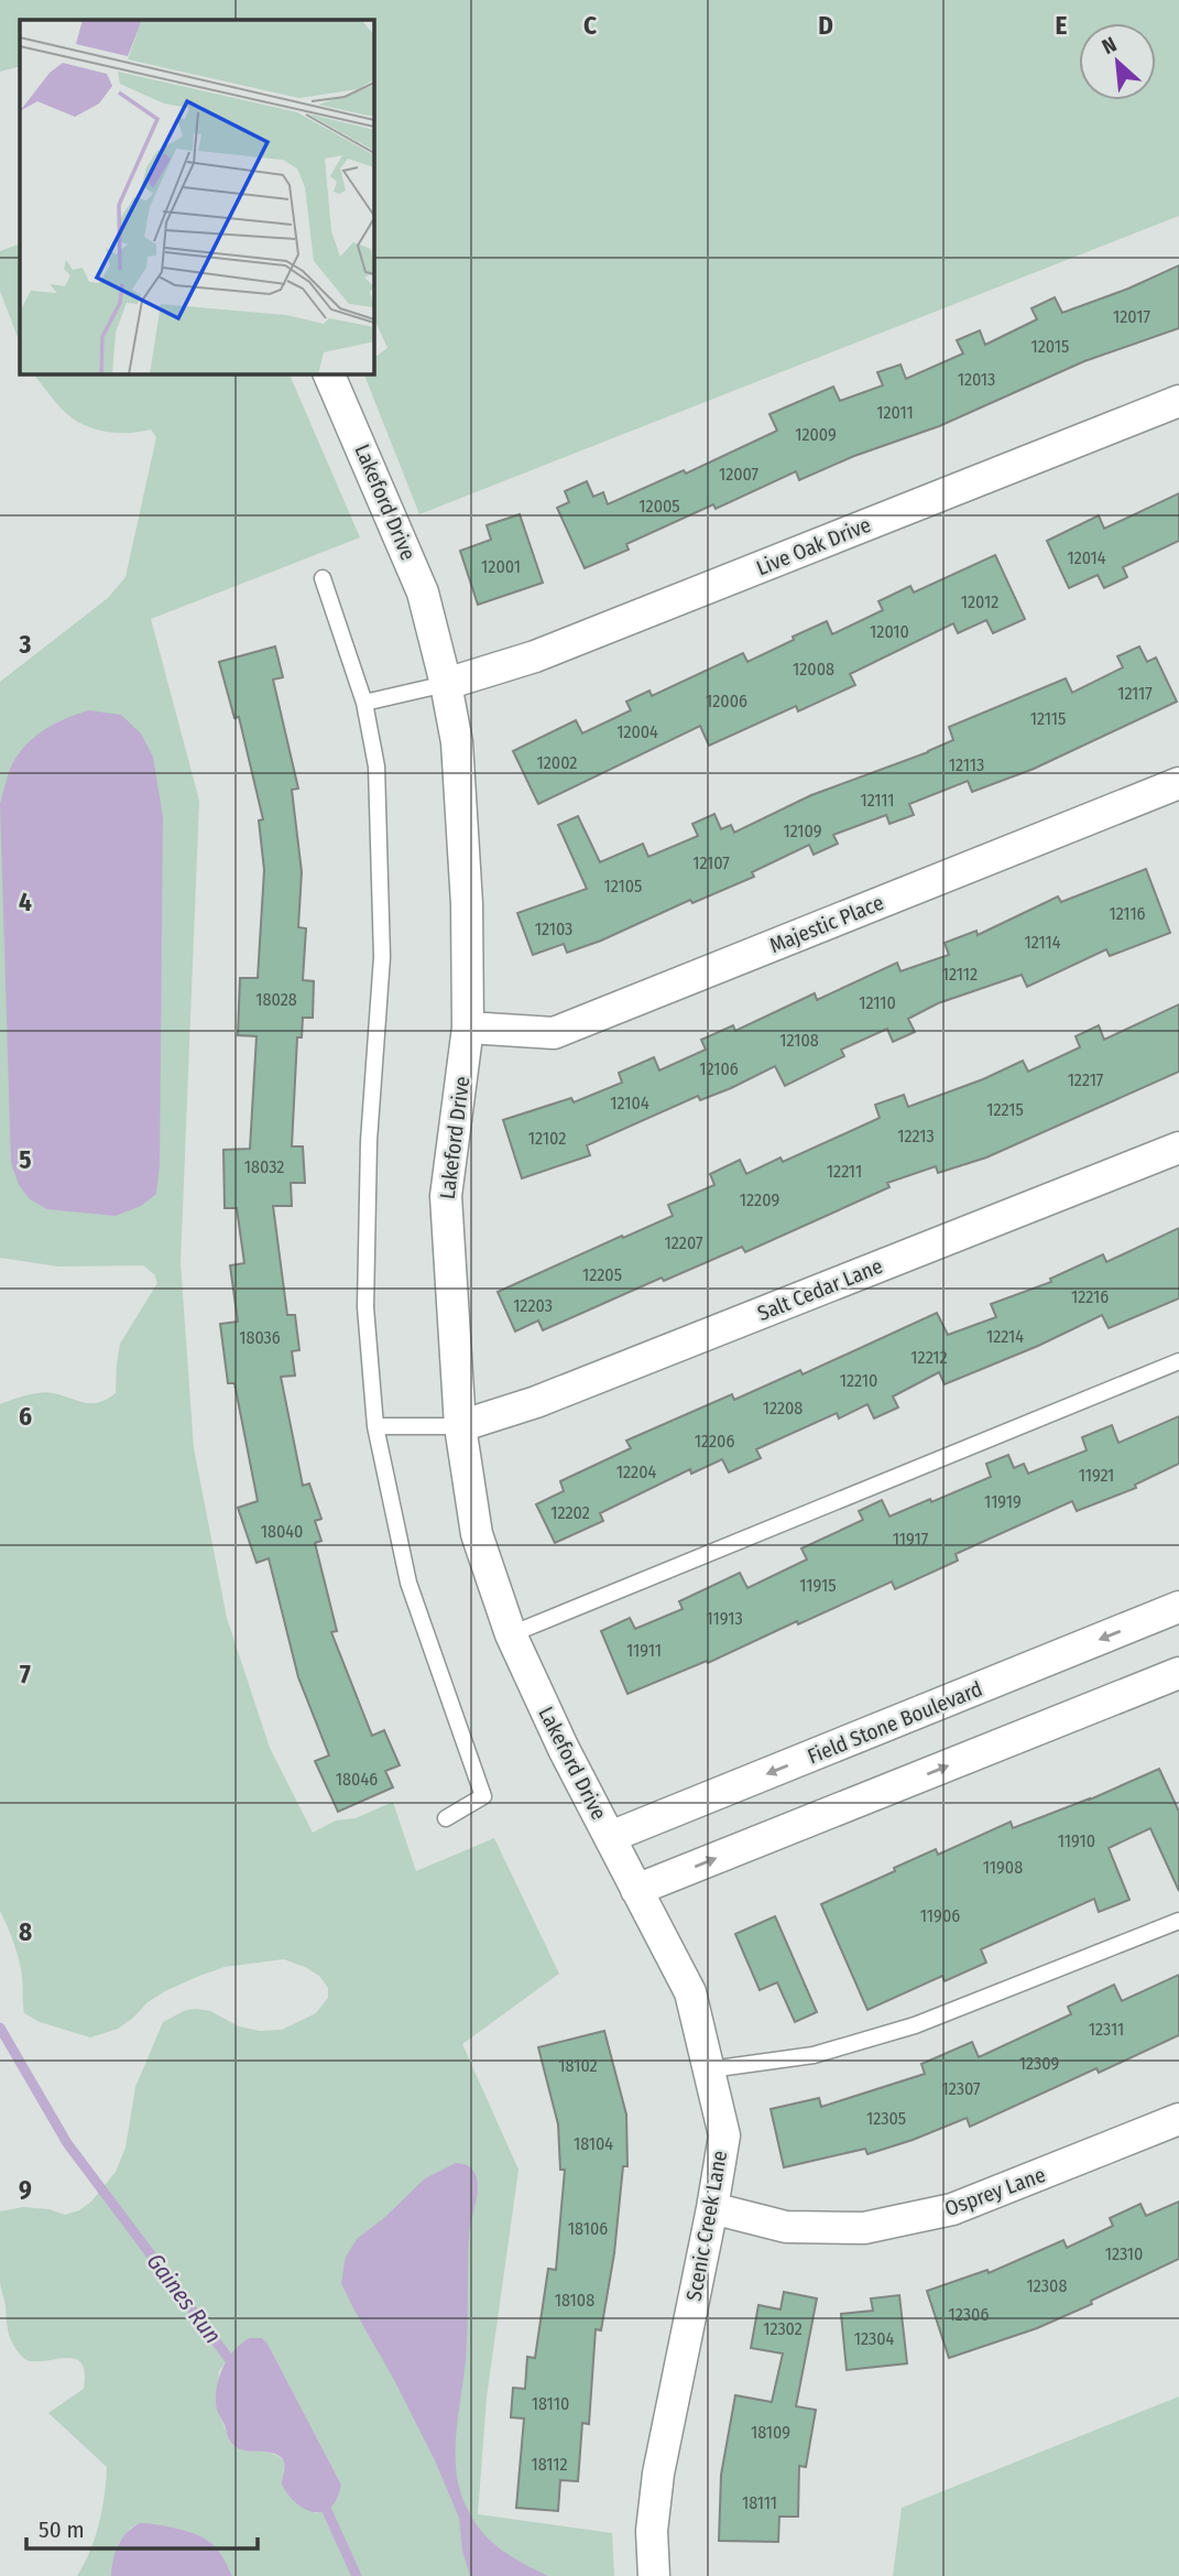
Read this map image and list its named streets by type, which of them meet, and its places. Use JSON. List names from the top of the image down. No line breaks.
{"streets":{"street":["Lakeford Drive","Live Oak Drive","Majestic Place","Salt Cedar Lane","Field Stone Boulevard","Osprey Lane","Scenic Creek Lane"]},"crossings":[["Lakeford Drive","Live Oak Drive"],["Lakeford Drive","Majestic Place"],["Lakeford Drive","Salt Cedar Lane"],["Lakeford Drive","Field Stone Boulevard"],["Lakeford Drive","Scenic Creek Lane"],["Osprey Lane","Scenic Creek Lane"]],"water":["Gaines Run"],"house_numbers":["12017","12015","12013","12011","12009","12007","12005","12014","12001","12012","12010","12008","12117","12006","12115","12004","12002","12113","12111","12109","12107","12105","12116","12103","12114","12112","18028","12110","12108","12106","12217","12104","12215","12213","12102","18032","12211","12209","12207","12205","12216","12203","12214","18036","12212","12210","12208","12206","12204","11921","11919","12202","18040","11917","11915","11913","11911","18046","11910","11908","11906","12311","12309","18102","12307","12305","18104","18106","12310","12308","18108","12306","12302","12304","18110","18109","18112","18111"],"scale_bar":"50 m","north":"top left","grid":{"columns":["C","D","E"],"rows":["3","4","5","6","7","8","9"]}}
